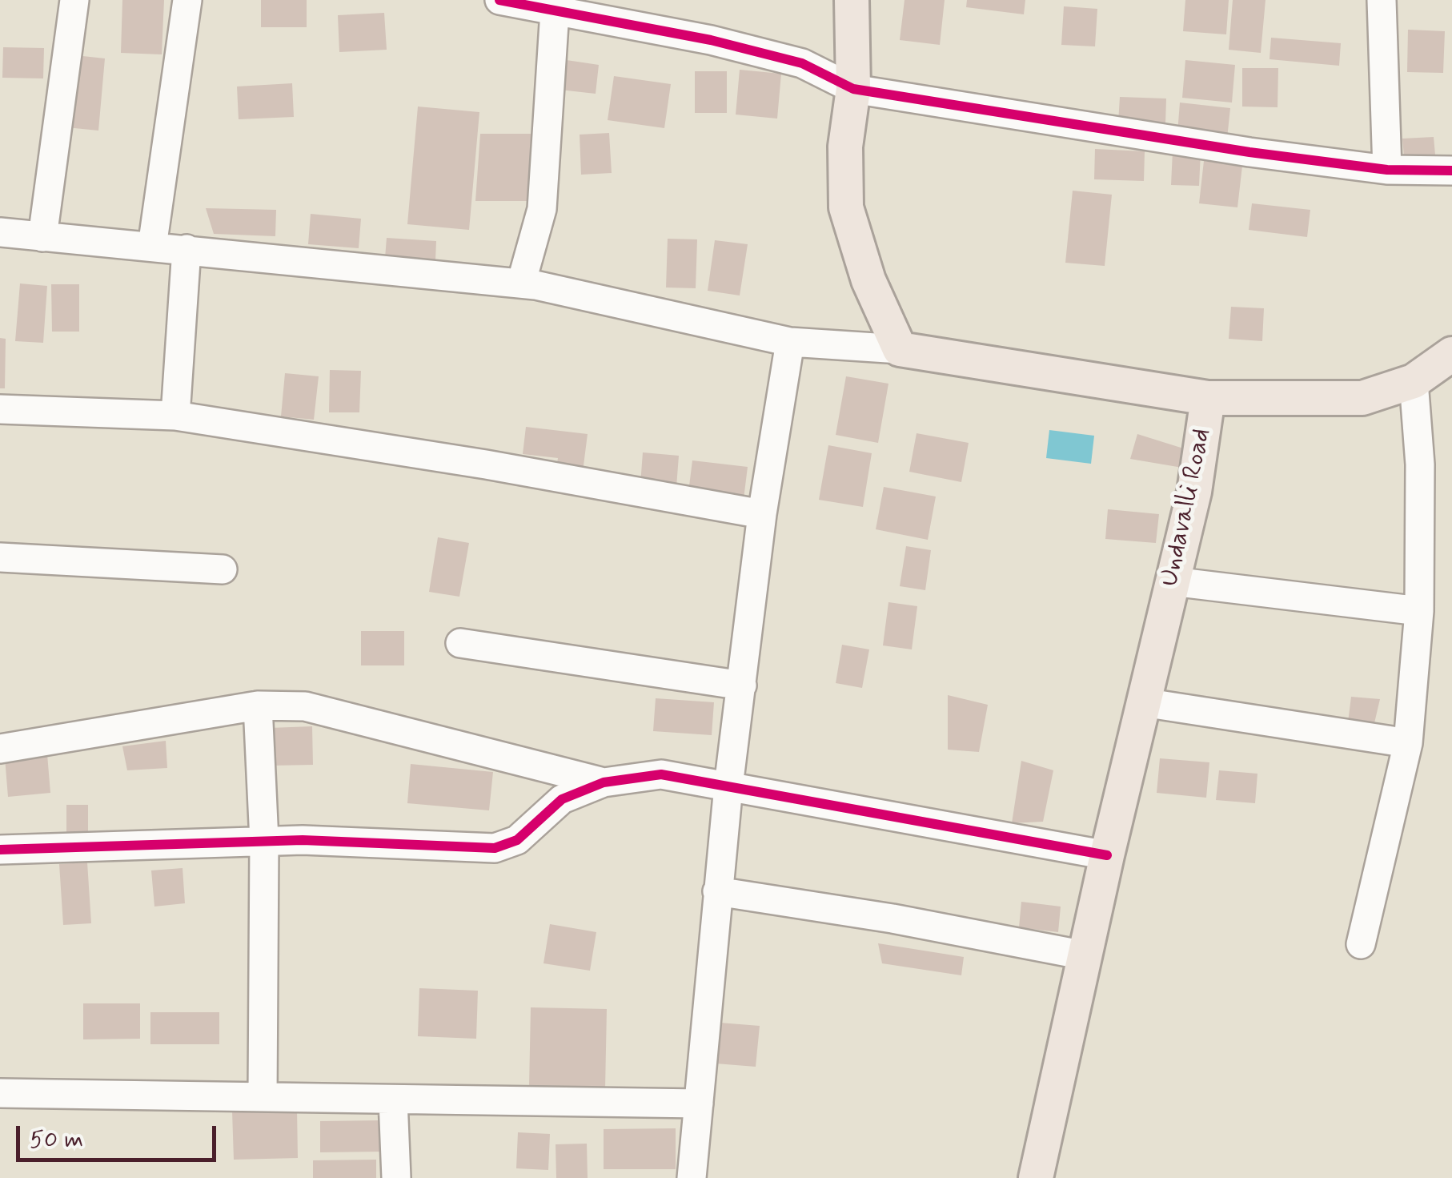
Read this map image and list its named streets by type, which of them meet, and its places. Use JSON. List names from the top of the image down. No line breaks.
{"streets":{"main road":["Undavalli Road"]},"scale_bar":"50 m"}
